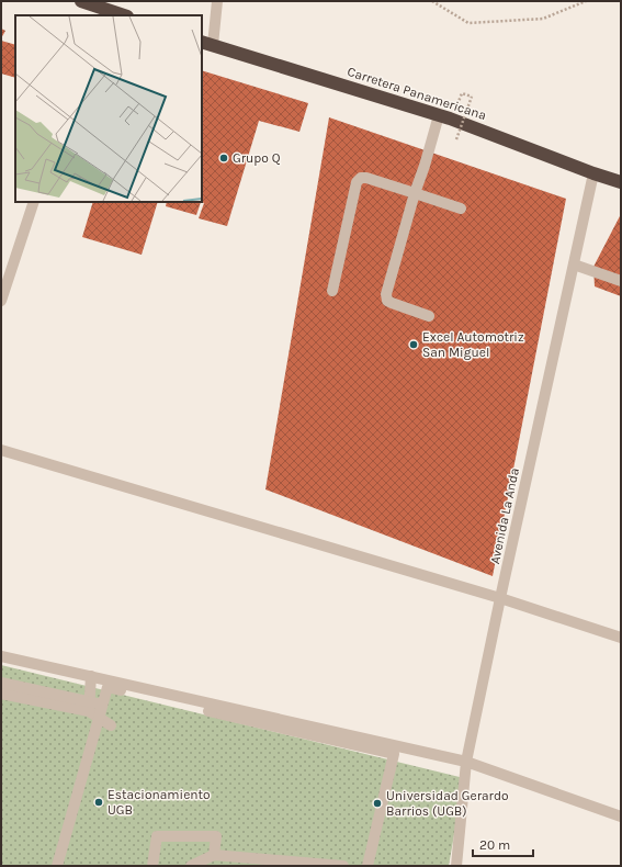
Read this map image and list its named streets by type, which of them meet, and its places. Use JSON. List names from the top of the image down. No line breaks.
{"streets":{"highway":["Carretera Panamericana"],"street":["Avenida La Anda"]},"crossings":[["Carretera Panamericana","Avenida La Anda"]],"places":["Grupo Q","Excel Automotriz San Miguel","Estacionamiento UGB","Universidad Gerardo Barrios (UGB)"],"scale_bar":"20 m"}
